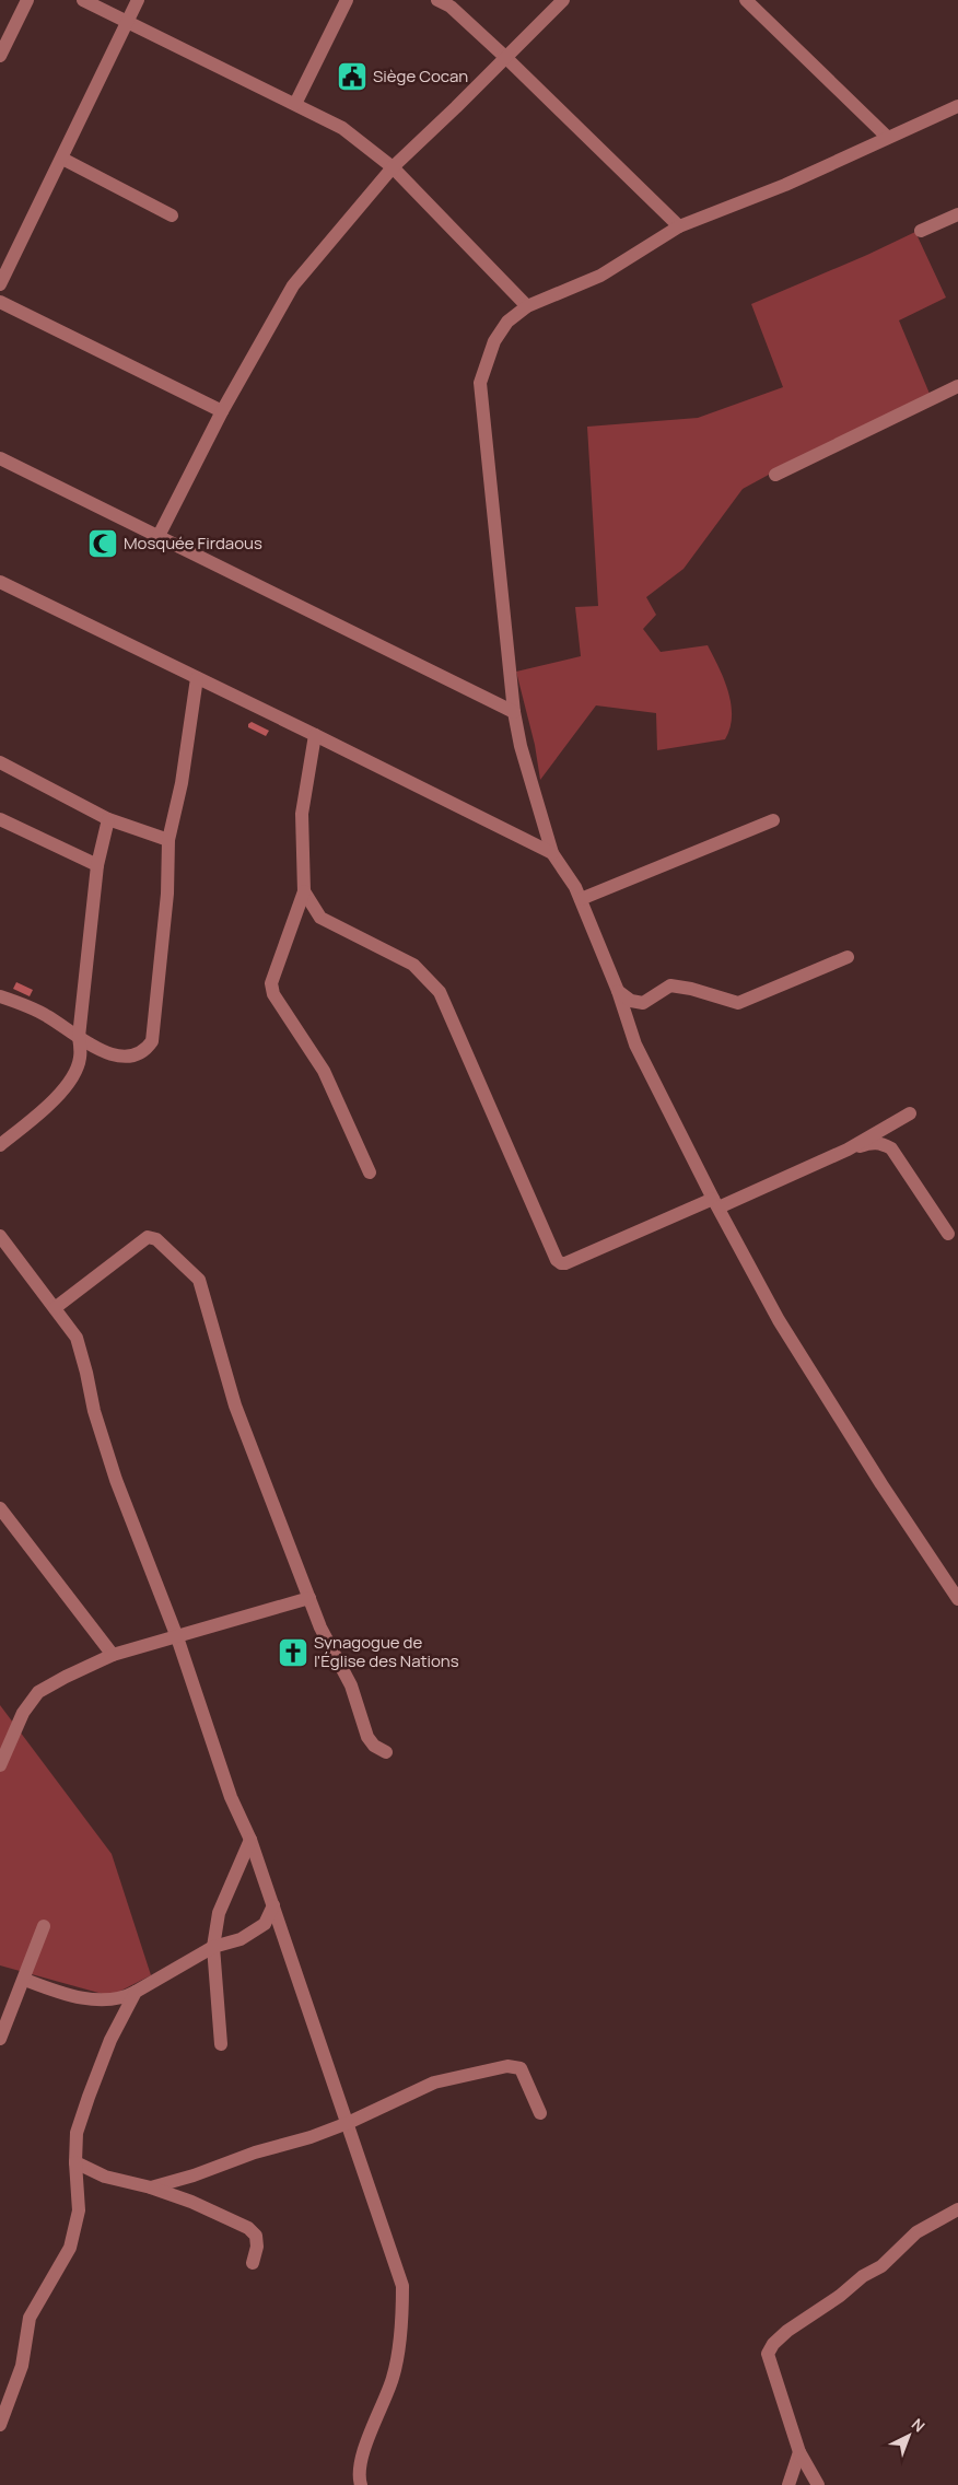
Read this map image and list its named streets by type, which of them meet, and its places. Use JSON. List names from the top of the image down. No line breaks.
{"places":{"public building":["Siège Cocan"],"mosque":["Mosquée Firdaous"],"church":["Synagogue de l'Église des Nations"]},"north":"top right"}
